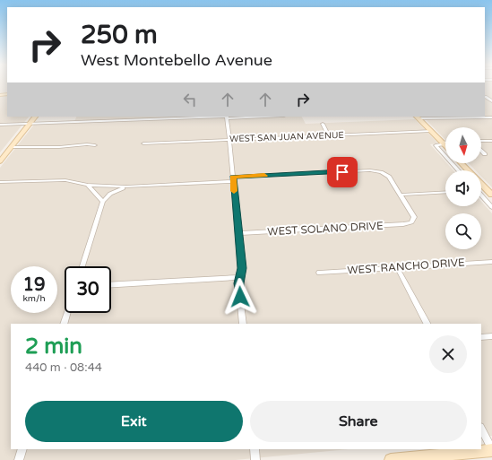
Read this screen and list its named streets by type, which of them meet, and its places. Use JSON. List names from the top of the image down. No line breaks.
{"streets":{"street":["WEST SAN JUAN AVENUE","WEST SOLANO DRIVE","WEST RANCHO DRIVE"]},"north":"bottom","page":{"turn":["250 m","West Montebello Avenue"],"speed":"19 km/h","limit":"30","heading":["2 min","440 m · 08:44"],"buttons":["Exit","Share"]}}
